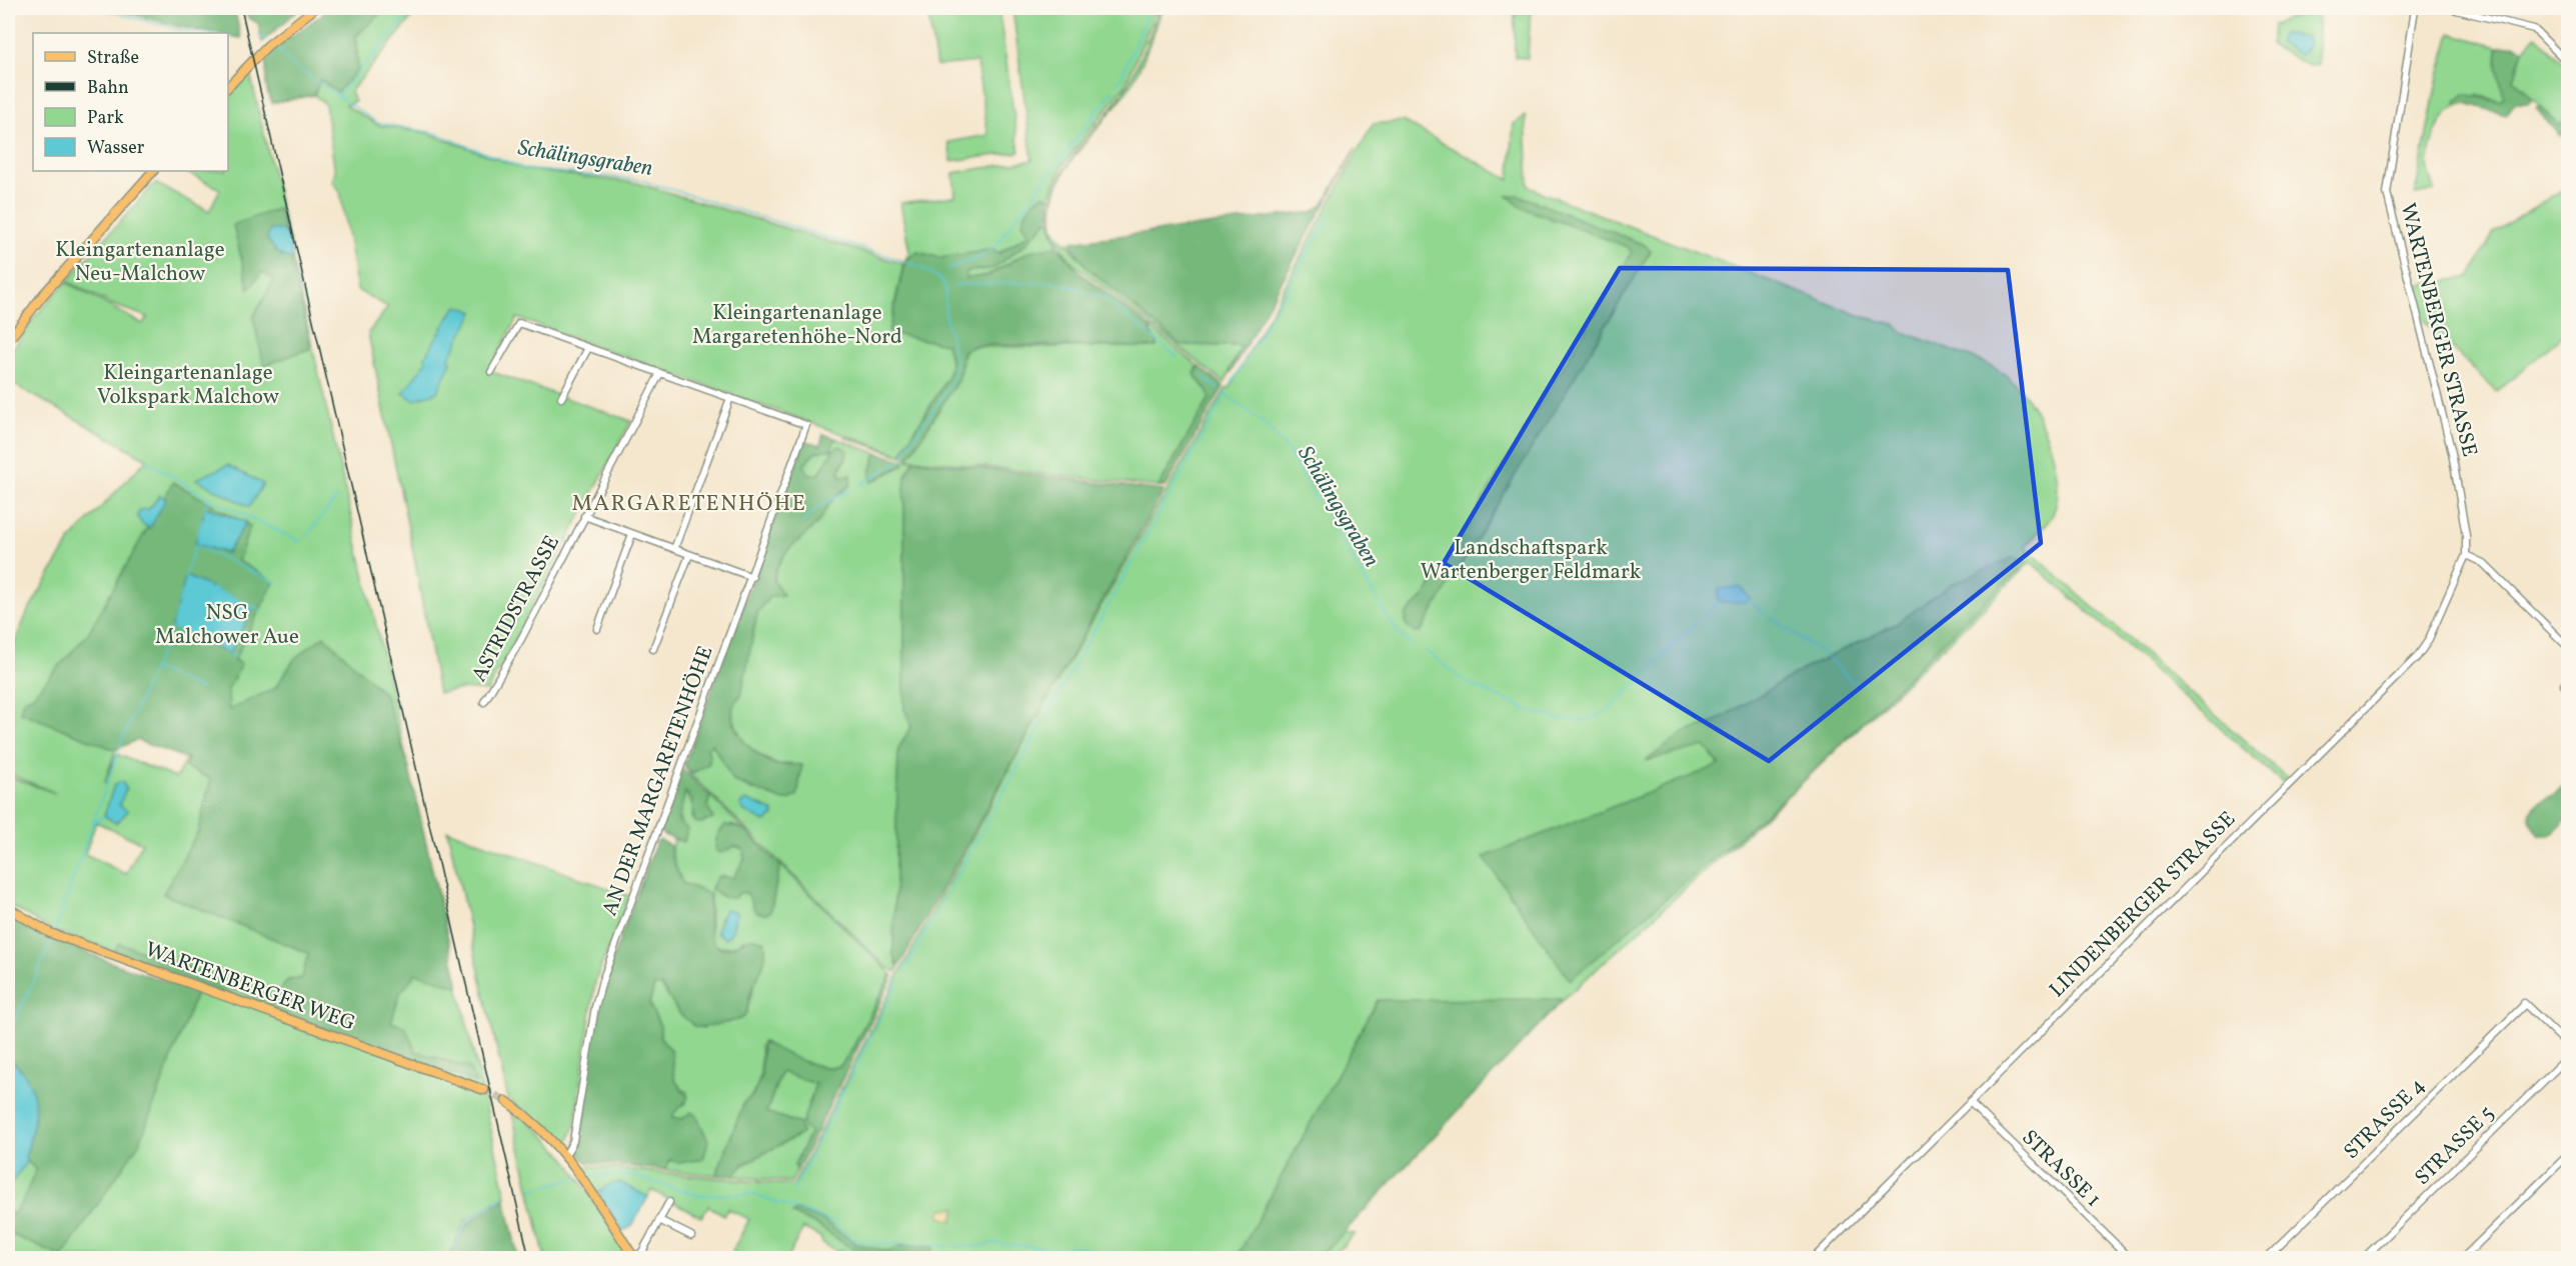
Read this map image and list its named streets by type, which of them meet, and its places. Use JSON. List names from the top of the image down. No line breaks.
{"streets":{"main road":["WARTENBERGER WEG"],"street":["WARTENBERGER STRASSE","ASTRIDSTRASSE","AN DER MARGARETENHÖHE","LINDENBERGER STRASSE","STRASSE 4","STRASSE 5","STRASSE 1"]},"crossings":[["WARTENBERGER STRASSE","LINDENBERGER STRASSE"],["LINDENBERGER STRASSE","STRASSE 1"]],"districts":["MARGARETENHÖHE"],"water":["Schälingsgraben"],"parks":["Kleingartenanlage Neu-Malchow","Kleingartenanlage Margaretenhöhe-Nord","Kleingartenanlage Volkspark Malchow","Landschaftspark Wartenberger Feldmark","NSG Malchower Aue"],"legend":["Straße","Bahn","Park","Wasser"]}
